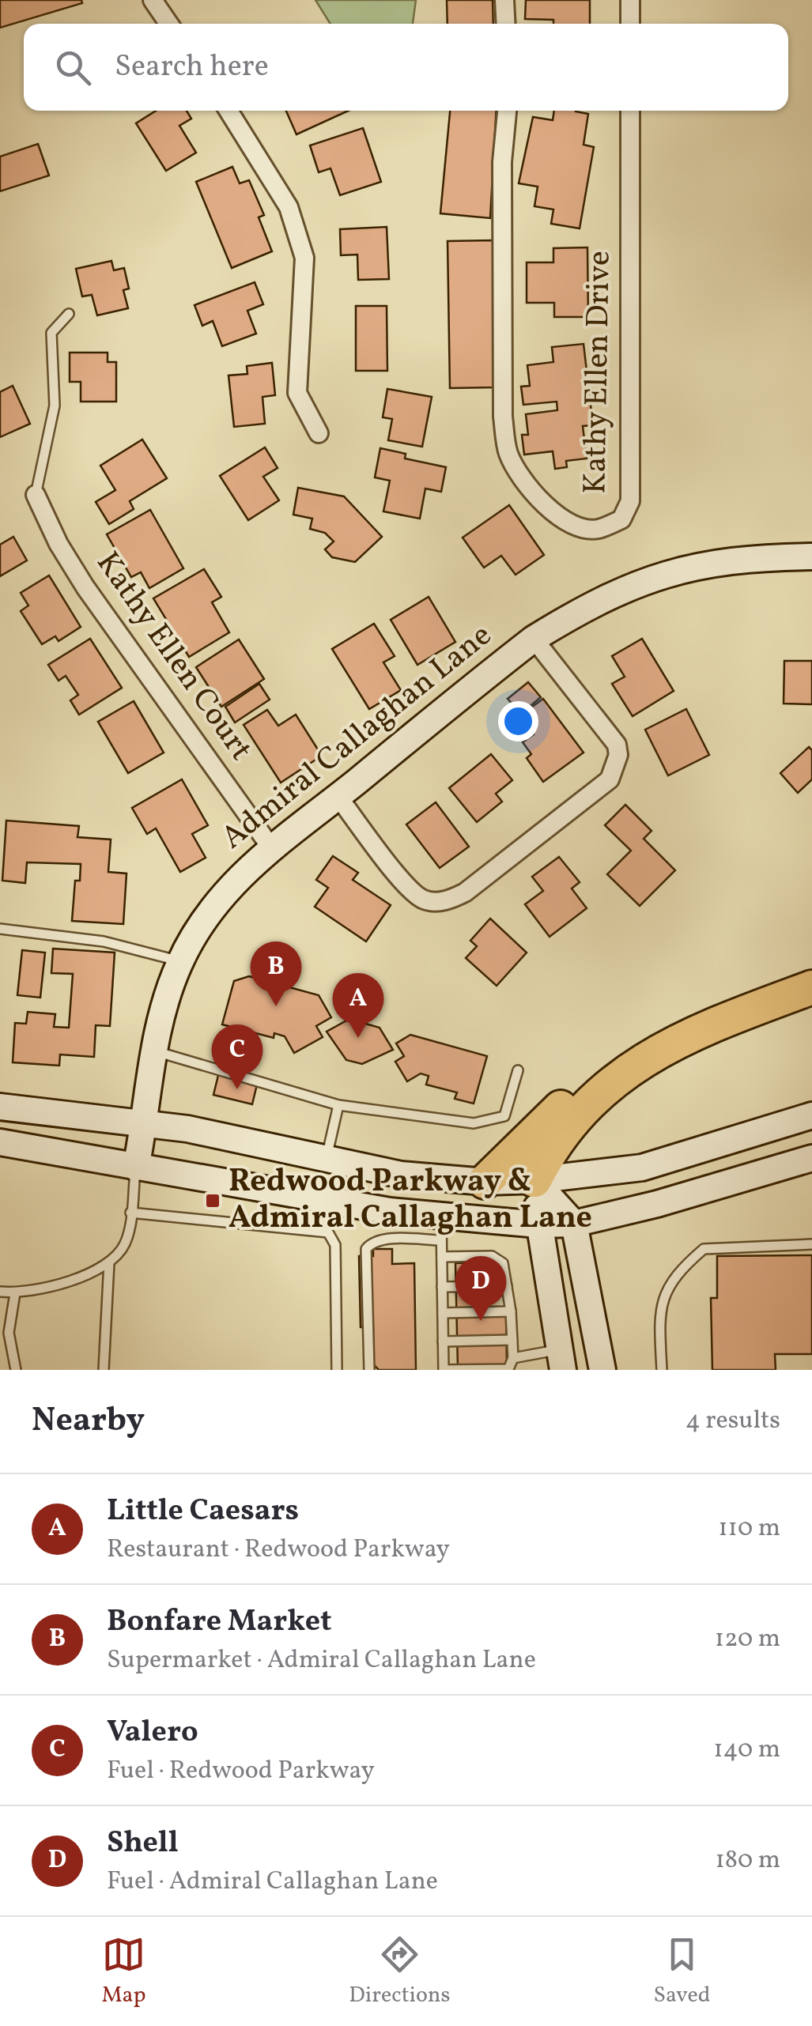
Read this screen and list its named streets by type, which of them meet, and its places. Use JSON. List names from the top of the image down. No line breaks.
{"streets":{"main road":["Admiral Callaghan Lane"],"street":["Kathy Ellen Drive","Kathy Ellen Court"]},"crossings":[["Kathy Ellen Court","Admiral Callaghan Lane"]],"places":{"transit":["Redwood Parkway & Admiral Callaghan Lane"]},"page":{"search":"Search here","pins":["B","A","C","D"],"heading":["Nearby","4 results"],"list":[{"mark":"A","name":"Little Caesars","note":"Restaurant · Redwood Parkway","value":"110 m"},{"mark":"B","name":"Bonfare Market","note":"Supermarket · Admiral Callaghan Lane","value":"120 m"},{"mark":"C","name":"Valero","note":"Fuel · Redwood Parkway","value":"140 m"},{"mark":"D","name":"Shell","note":"Fuel · Admiral Callaghan Lane","value":"180 m"}],"nav":["Map","Directions","Saved"]}}
